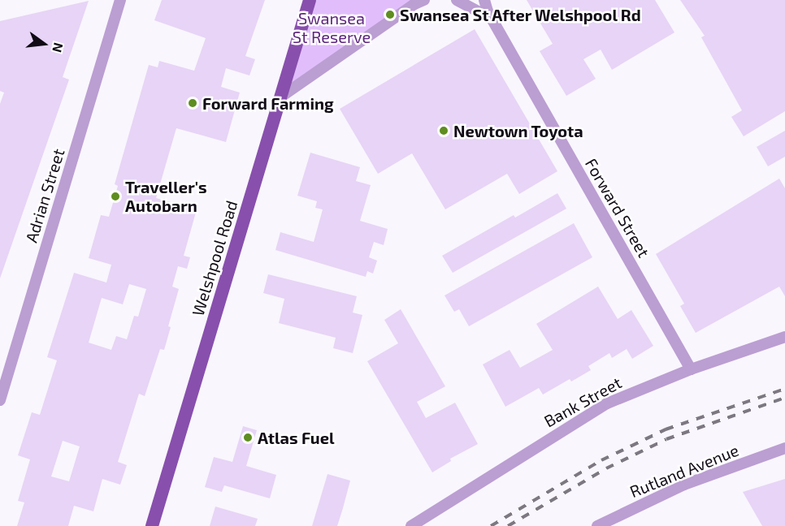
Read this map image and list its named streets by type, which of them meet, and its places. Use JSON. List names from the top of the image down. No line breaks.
{"streets":{"main road":["Welshpool Road"],"street":["Adrian Street","Forward Street","Bank Street","Rutland Avenue"]},"crossings":[["Forward Street","Bank Street"]],"parks":["Swansea St Reserve"],"places":["Swansea St After Welshpool Rd","Forward Farming","Newtown Toyota","Traveller's Autobarn","Atlas Fuel"],"north":"right"}
